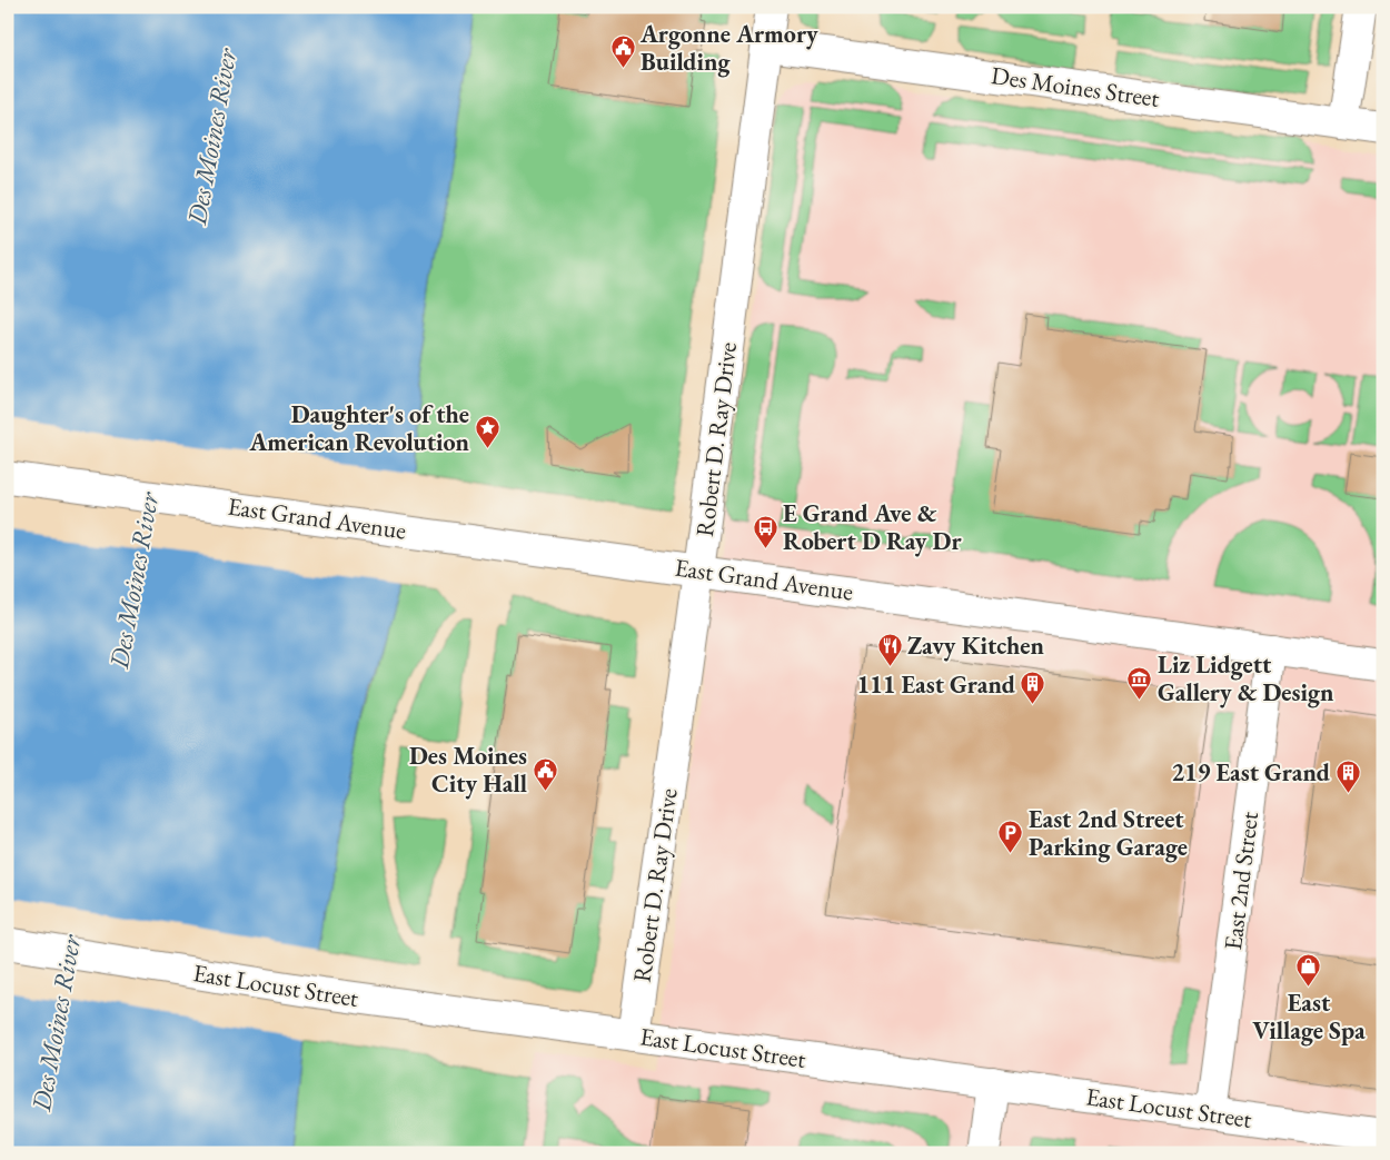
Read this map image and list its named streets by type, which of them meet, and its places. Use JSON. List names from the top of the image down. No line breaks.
{"streets":{"main road":["Des Moines Street","Robert D. Ray Drive","East Grand Avenue","East 2nd Street","East Locust Street"]},"crossings":[["Des Moines Street","Robert D. Ray Drive"],["Robert D. Ray Drive","East Grand Avenue"],["Robert D. Ray Drive","East Locust Street"],["East Grand Avenue","East 2nd Street"],["East 2nd Street","East Locust Street"]],"water":["Des Moines River"],"places":{"public building":["Argonne Armory Building","Des Moines City Hall"],"place":["Daughter's of the American Revolution"],"bus stop":["E Grand Ave & Robert D Ray Dr"],"restaurant":["Zavy Kitchen"],"museum":["Liz Lidgett Gallery & Design"],"building":["111 East Grand","219 East Grand"],"parking":["East 2nd Street Parking Garage"],"shop":["East Village Spa"]}}
